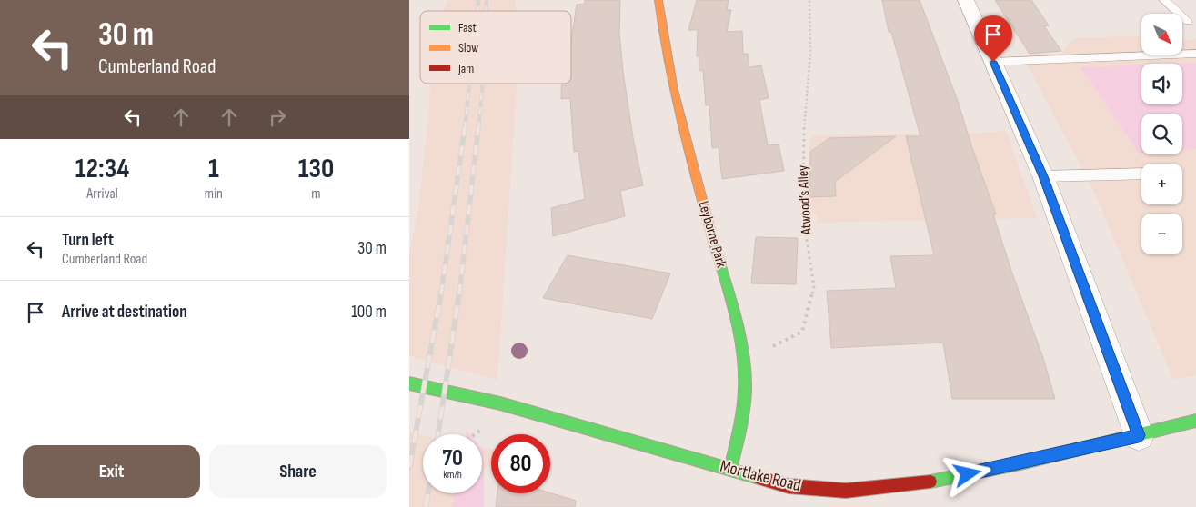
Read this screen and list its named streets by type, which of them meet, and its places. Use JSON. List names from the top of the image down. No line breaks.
{"streets":{"main road":["Leyborne Park","Mortlake Road"],"path":["Atwood’s Alley"]},"crossings":[["Atwood’s Alley","Leyborne Park"],["Leyborne Park","Mortlake Road"]],"legend":["Fast","Slow","Jam"],"north":"bottom right","page":{"turn":["30 m","Cumberland Road"],"map_buttons":["+","−"],"eta":["12:34","Arrival","1","min","130","m"],"list":[{"name":"Turn left","note":"Cumberland Road","value":"30 m"},{"name":"Arrive at destination","value":"100 m"}],"speed":"70 km/h","limit":"80","buttons":["Exit","Share"]}}
